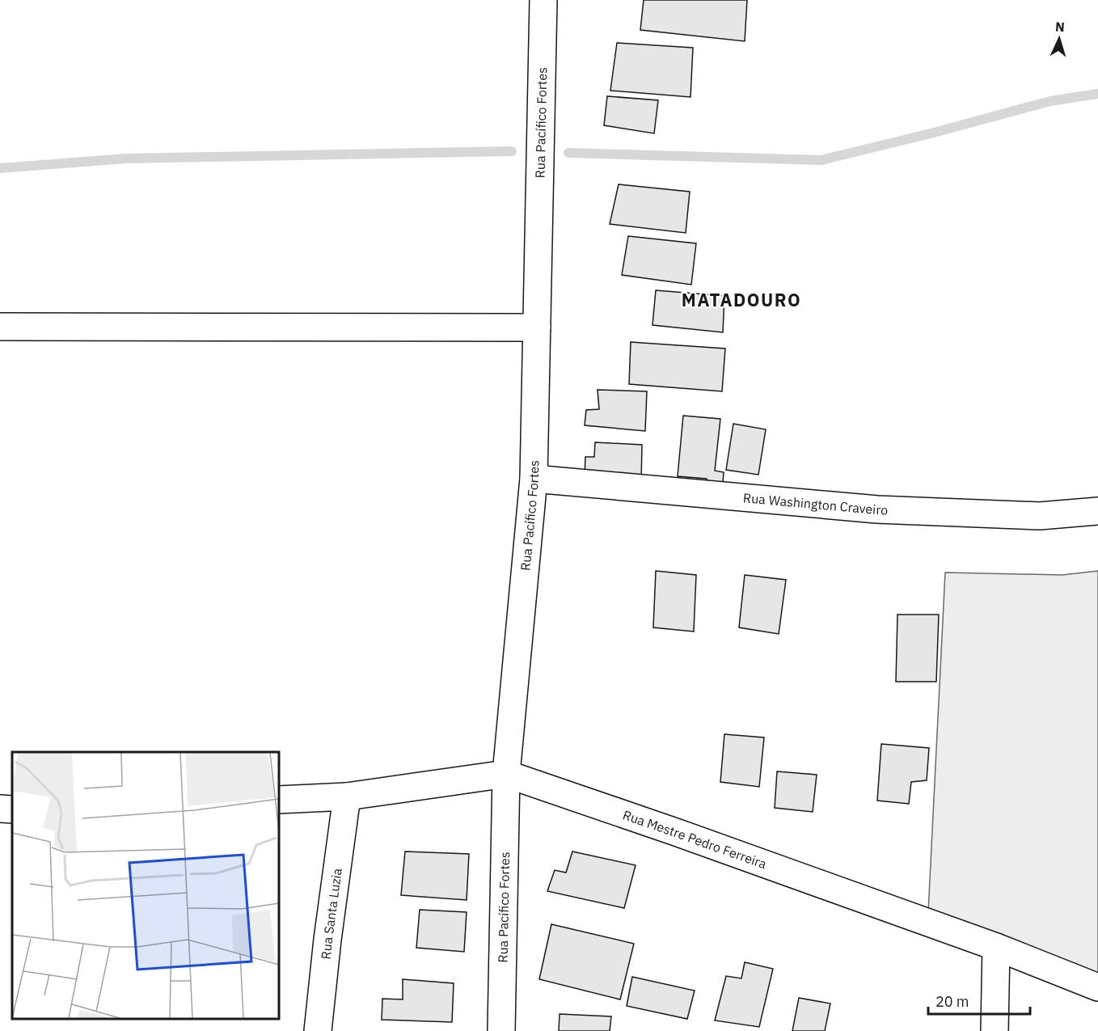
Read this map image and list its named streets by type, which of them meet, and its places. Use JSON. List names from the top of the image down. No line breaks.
{"streets":{"street":["Rua Pacífico Fortes","Rua Washington Craveiro","Rua Mestre Pedro Ferreira","Rua Santa Luzia"]},"crossings":[["Rua Pacífico Fortes","Rua Washington Craveiro"],["Rua Pacífico Fortes","Rua Mestre Pedro Ferreira"],["Rua Mestre Pedro Ferreira","Rua Santa Luzia"]],"districts":["MATADOURO"],"scale_bar":"20 m","north":"top"}
